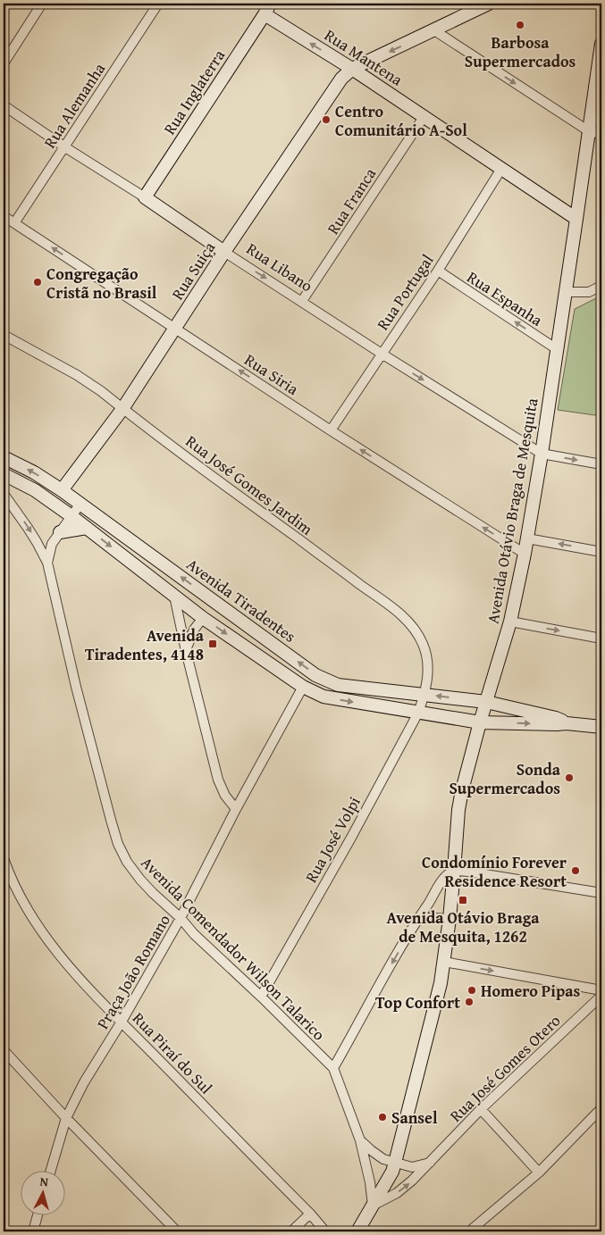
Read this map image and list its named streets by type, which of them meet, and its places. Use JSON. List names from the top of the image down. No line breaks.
{"streets":{"main road":["Rua Mantena","Rua Inglaterra","Rua Libano","Rua Suiça","Avenida Otávio Braga de Mesquita","Avenida Tiradentes"],"street":["Rua Alemanha","Rua Franca","Rua Portugal","Rua Espanha","Rua Siria","Rua José Gomes Jardim","Rua José Volpi","Avenida Comendador Wilson Talarico","Praça João Romano","Rua Piraí do Sul","Rua José Gomes Otero"]},"crossings":[["Rua Mantena","Rua Inglaterra"],["Rua Mantena","Rua Franca"],["Rua Mantena","Rua Suiça"],["Rua Mantena","Rua Portugal"],["Rua Mantena","Avenida Otávio Braga de Mesquita"],["Rua Inglaterra","Rua Libano"],["Rua Alemanha","Rua Libano"],["Rua Alemanha","Rua Siria"],["Rua Franca","Rua Libano"],["Rua Libano","Rua Suiça"],["Rua Libano","Rua Portugal"],["Rua Libano","Avenida Otávio Braga de Mesquita"],["Rua Suiça","Rua Siria"],["Rua Suiça","Rua José Gomes Jardim"],["Rua Suiça","Avenida Tiradentes"],["Rua Portugal","Rua Espanha"],["Rua Portugal","Rua Siria"],["Rua Espanha","Avenida Otávio Braga de Mesquita"],["Rua Siria","Avenida Otávio Braga de Mesquita"],["Rua José Gomes Jardim","Avenida Tiradentes"],["Rua José Gomes Jardim","Rua José Volpi"],["Avenida Otávio Braga de Mesquita","Avenida Tiradentes"],["Avenida Otávio Braga de Mesquita","Avenida Comendador Wilson Talarico"],["Avenida Otávio Braga de Mesquita","Rua José Gomes Otero"],["Avenida Tiradentes","Rua José Volpi"],["Avenida Tiradentes","Avenida Comendador Wilson Talarico"],["Rua José Volpi","Avenida Comendador Wilson Talarico"],["Avenida Comendador Wilson Talarico","Praça João Romano"],["Avenida Comendador Wilson Talarico","Rua José Gomes Otero"],["Praça João Romano","Rua Piraí do Sul"]],"one_way":["Rua Libano","Rua Espanha","Rua Siria"],"places":{"other":["Barbosa Supermercados","Centro Comunitário A-Sol","Congregação Cristã no Brasil","Sonda Supermercados","Condomínio Forever Residence Resort","Homero Pipas","Top Confort","Sansel"],"transit":["Avenida Tiradentes, 4148","Avenida Otávio Braga de Mesquita, 1262"]},"north":"top"}
